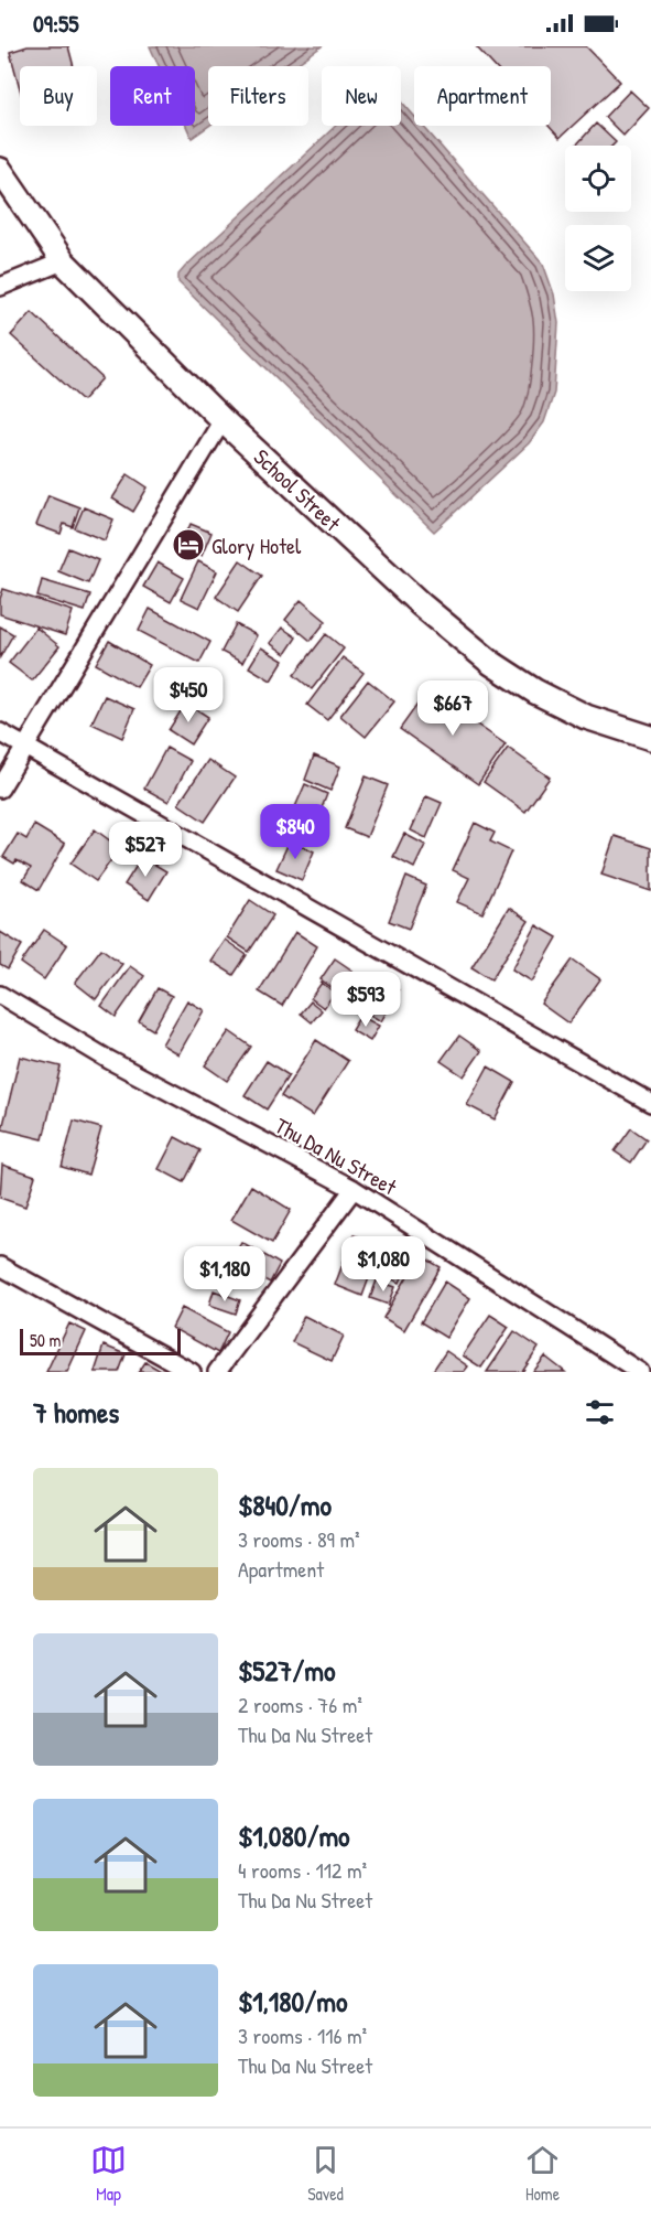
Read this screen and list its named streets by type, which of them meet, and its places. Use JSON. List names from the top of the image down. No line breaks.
{"streets":{"street":["School Street","Thu Da Nu Street"]},"places":{"hotel":["Glory Hotel"]},"scale_bar":"50 m","page":{"status":"09:55","chip":["Buy","Rent","Filters","New","Apartment"],"price":["$450","$667","$840","$527","$593","$1,080","$1,180"],"scale":"50 m","heading":"7 homes","list":[{"name":"$840/mo","note":"3 rooms · 89 m² · Apartment"},{"name":"$527/mo","note":"2 rooms · 76 m² · Thu Da Nu Street"},{"name":"$1,080/mo","note":"4 rooms · 112 m² · Thu Da Nu Street"},{"name":"$1,180/mo","note":"3 rooms · 116 m² · Thu Da Nu Street"}],"tabs":["Map","Saved","Home"]}}
